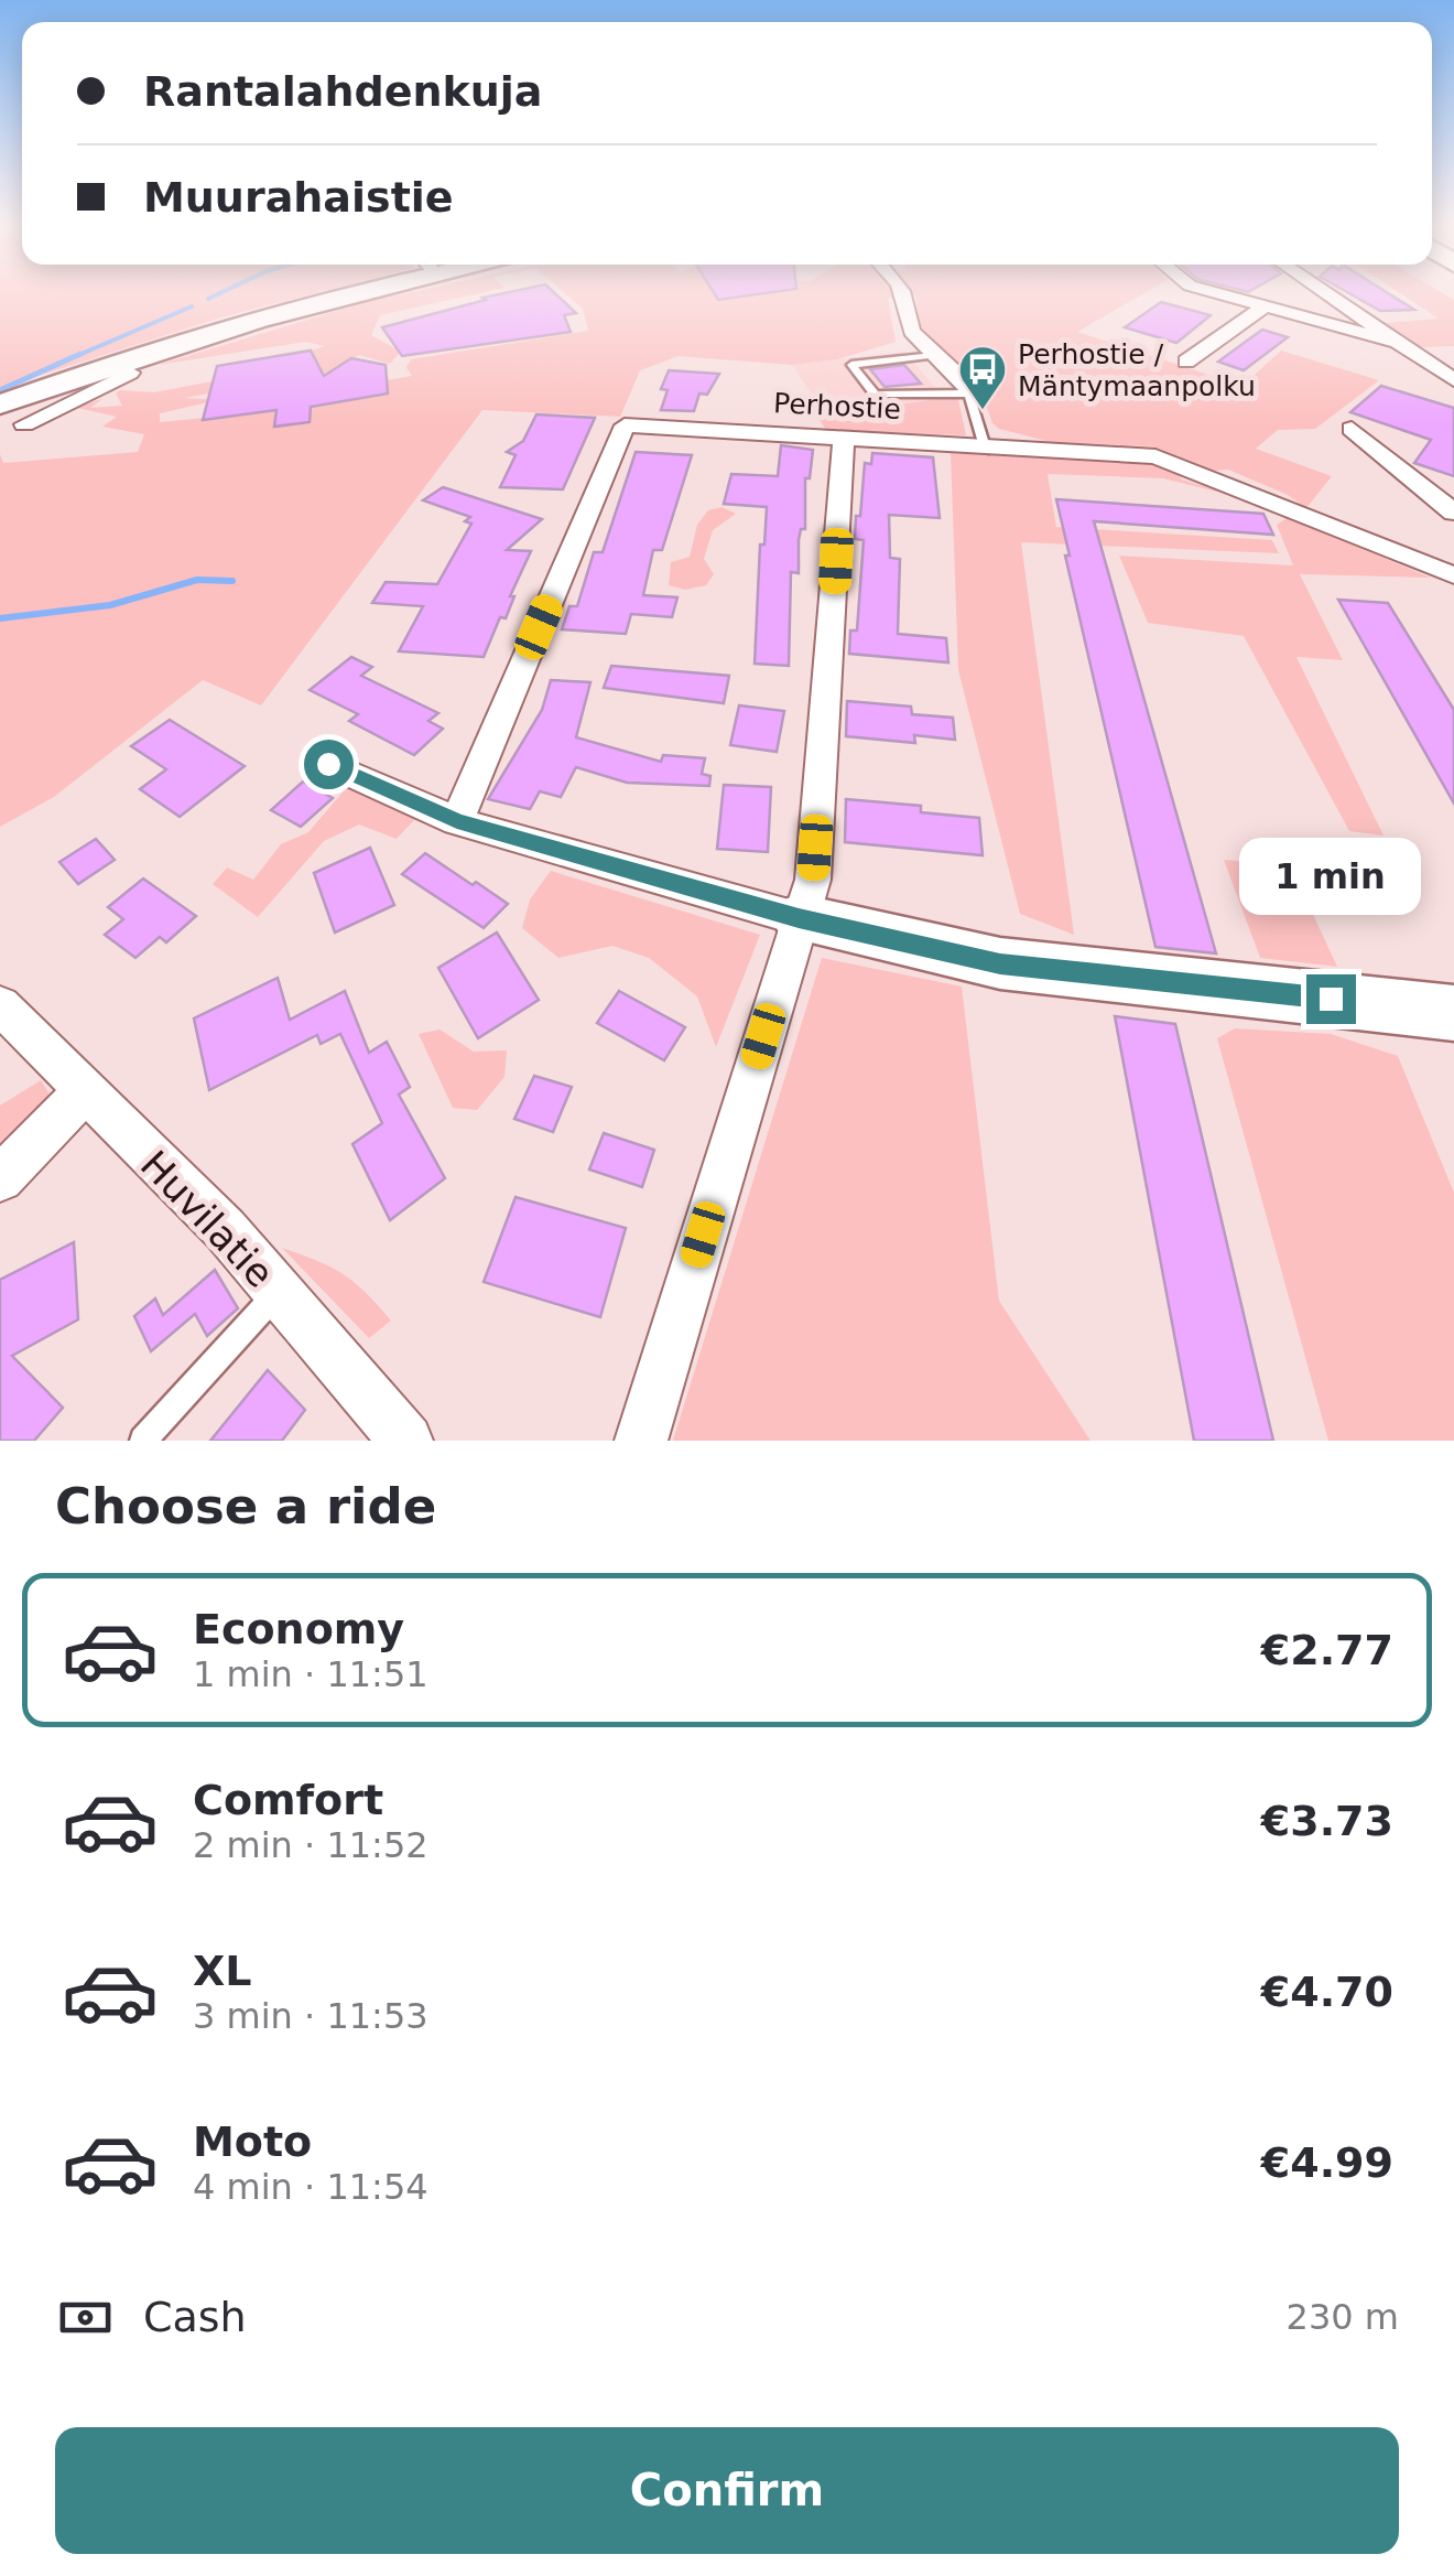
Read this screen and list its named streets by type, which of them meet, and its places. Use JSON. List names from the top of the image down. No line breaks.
{"streets":{"street":["Perhostie","Huvilatie"]},"places":{"bus stop":["Perhostie / Mäntymaanpolku"]},"page":{"banner":["Rantalahdenkuja","Muurahaistie"],"bubble":"1 min","heading":"Choose a ride","list":[{"name":"Economy","note":"1 min · 11:51","value":"€2.77"},{"name":"Comfort","note":"2 min · 11:52","value":"€3.73"},{"name":"XL","note":"3 min · 11:53","value":"€4.70"},{"name":"Moto","note":"4 min · 11:54","value":"€4.99"}],"pay":["Cash","230 m"],"buttons":"Confirm"}}
